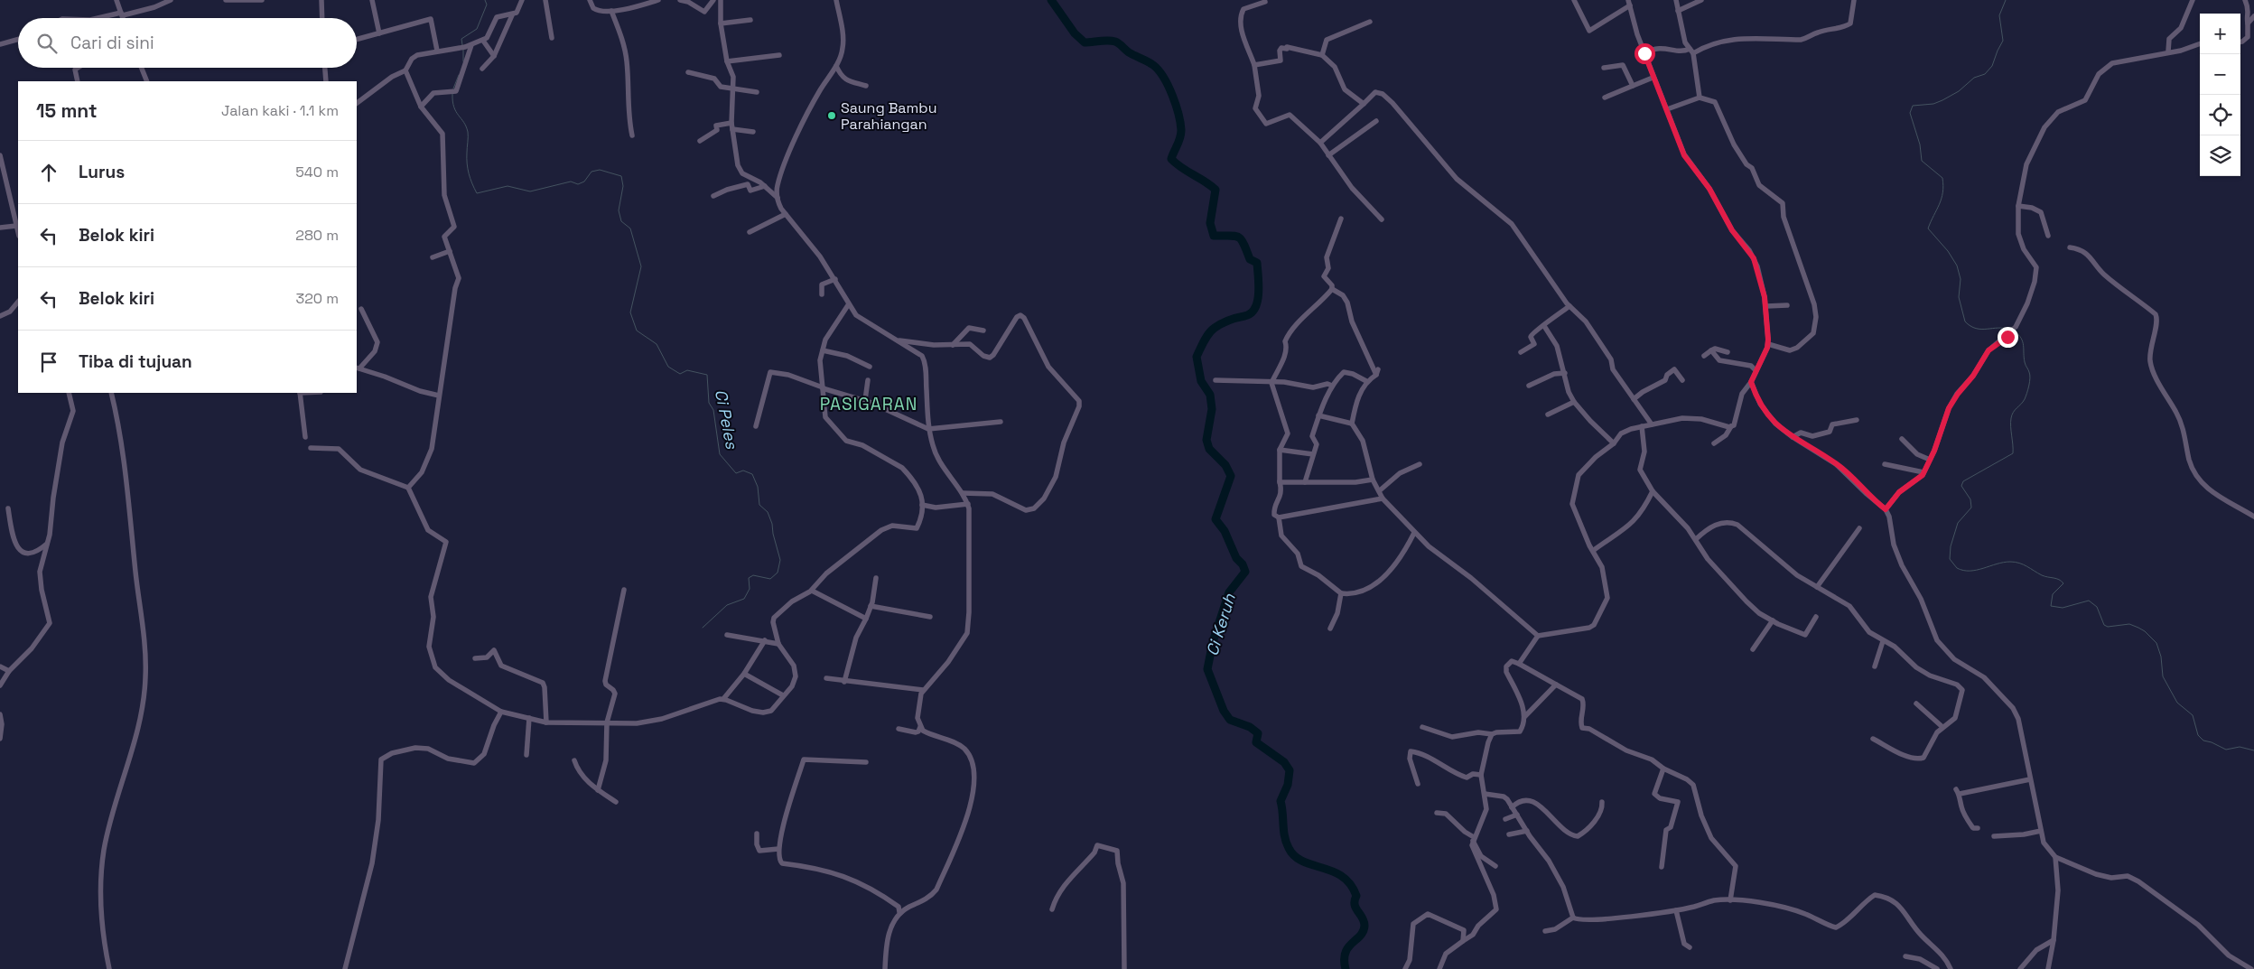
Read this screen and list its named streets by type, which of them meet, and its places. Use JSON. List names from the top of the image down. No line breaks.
{"districts":["PASIGARAN"],"water":["Ci Peles","Ci Keruh"],"places":["Saung Bambu Parahiangan"],"page":{"map_buttons":["+","−"],"search":"Cari di sini","heading":["15 mnt","Jalan kaki · 1.1 km"],"list":[["Lurus","540 m"],["Belok kiri","280 m"],["Belok kiri","320 m"],"Tiba di tujuan"]}}
